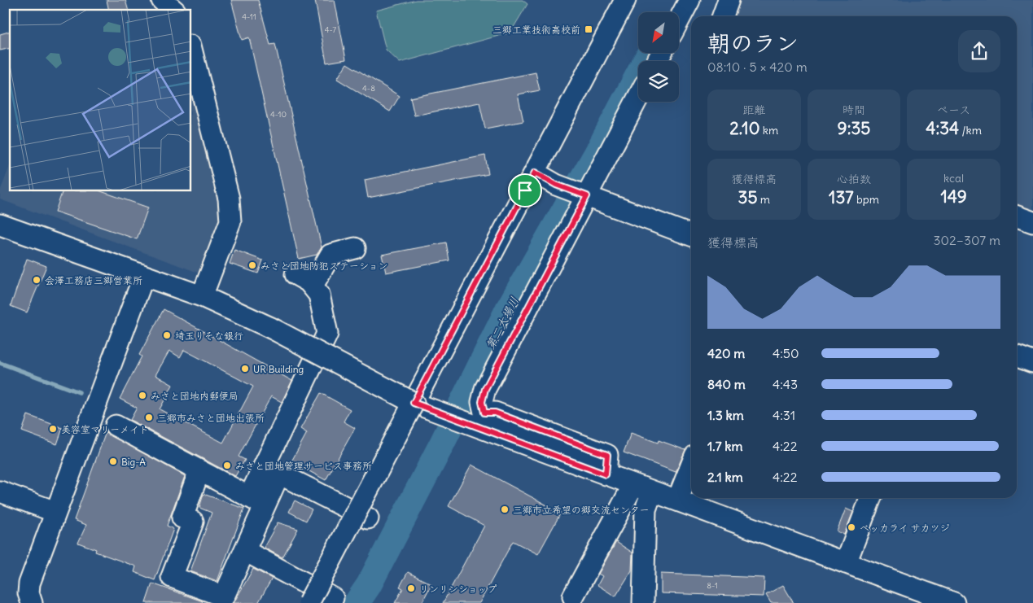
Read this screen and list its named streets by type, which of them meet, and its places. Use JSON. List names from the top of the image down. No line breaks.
{"water":["第二大場川"],"places":{"transit":["三郷工業技術高校前"],"other":["みさと団地防犯ステーション","会澤工務店三郷営業所","埼玉りそな銀行","UR Building","みさと団地内郵便局","三郷市みさと団地出張所","美容室マリーメイト","Big-A","みさと団地管理サービス事務所","三郷市立希望の郷交流センター","ベッカライ サカツジ","リンリンショップ"]},"house_numbers":["4-11","4-7","4-8","4-10","8-1"],"north":"bottom left","page":{"heading":["朝のラン","08:10 · 5 × 420 m"],"stats":[["距離","2.10 km"],["時間","9:35"],["ペース","4:34 /km"],["獲得標高","35 m"],["心拍数","137 bpm"],["kcal","149"]],"chart":["獲得標高","302–307 m"],"list":[{"name":"420 m","note":"4:50"},{"name":"840 m","note":"4:43"},{"name":"1.3 km","note":"4:31"},{"name":"1.7 km","note":"4:22"},{"name":"2.1 km","note":"4:22"}]}}
